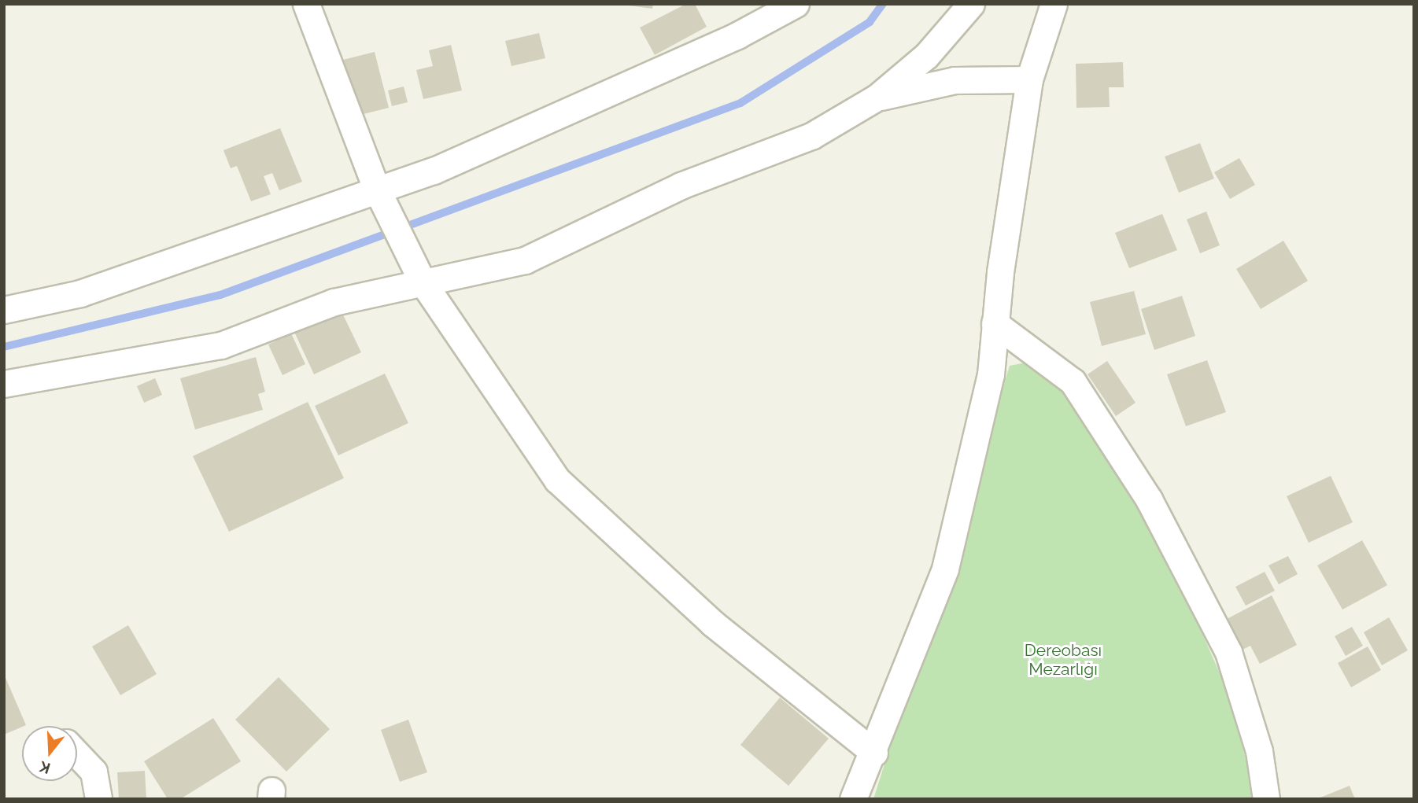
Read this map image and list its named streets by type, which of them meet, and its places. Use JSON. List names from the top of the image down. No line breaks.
{"parks":["Dereobası Mezarlığı"],"north":"bottom"}
